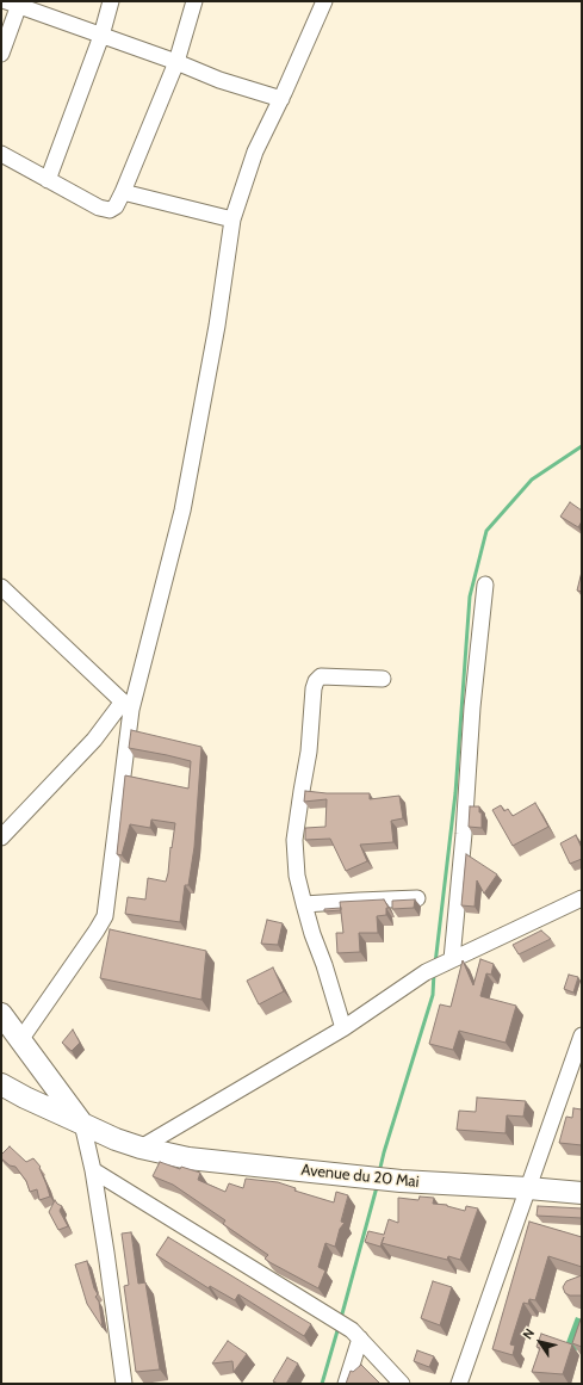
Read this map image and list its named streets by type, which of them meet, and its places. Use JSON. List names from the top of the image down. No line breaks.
{"streets":{"street":["Avenue du 20 Mai"]},"north":"top left"}
